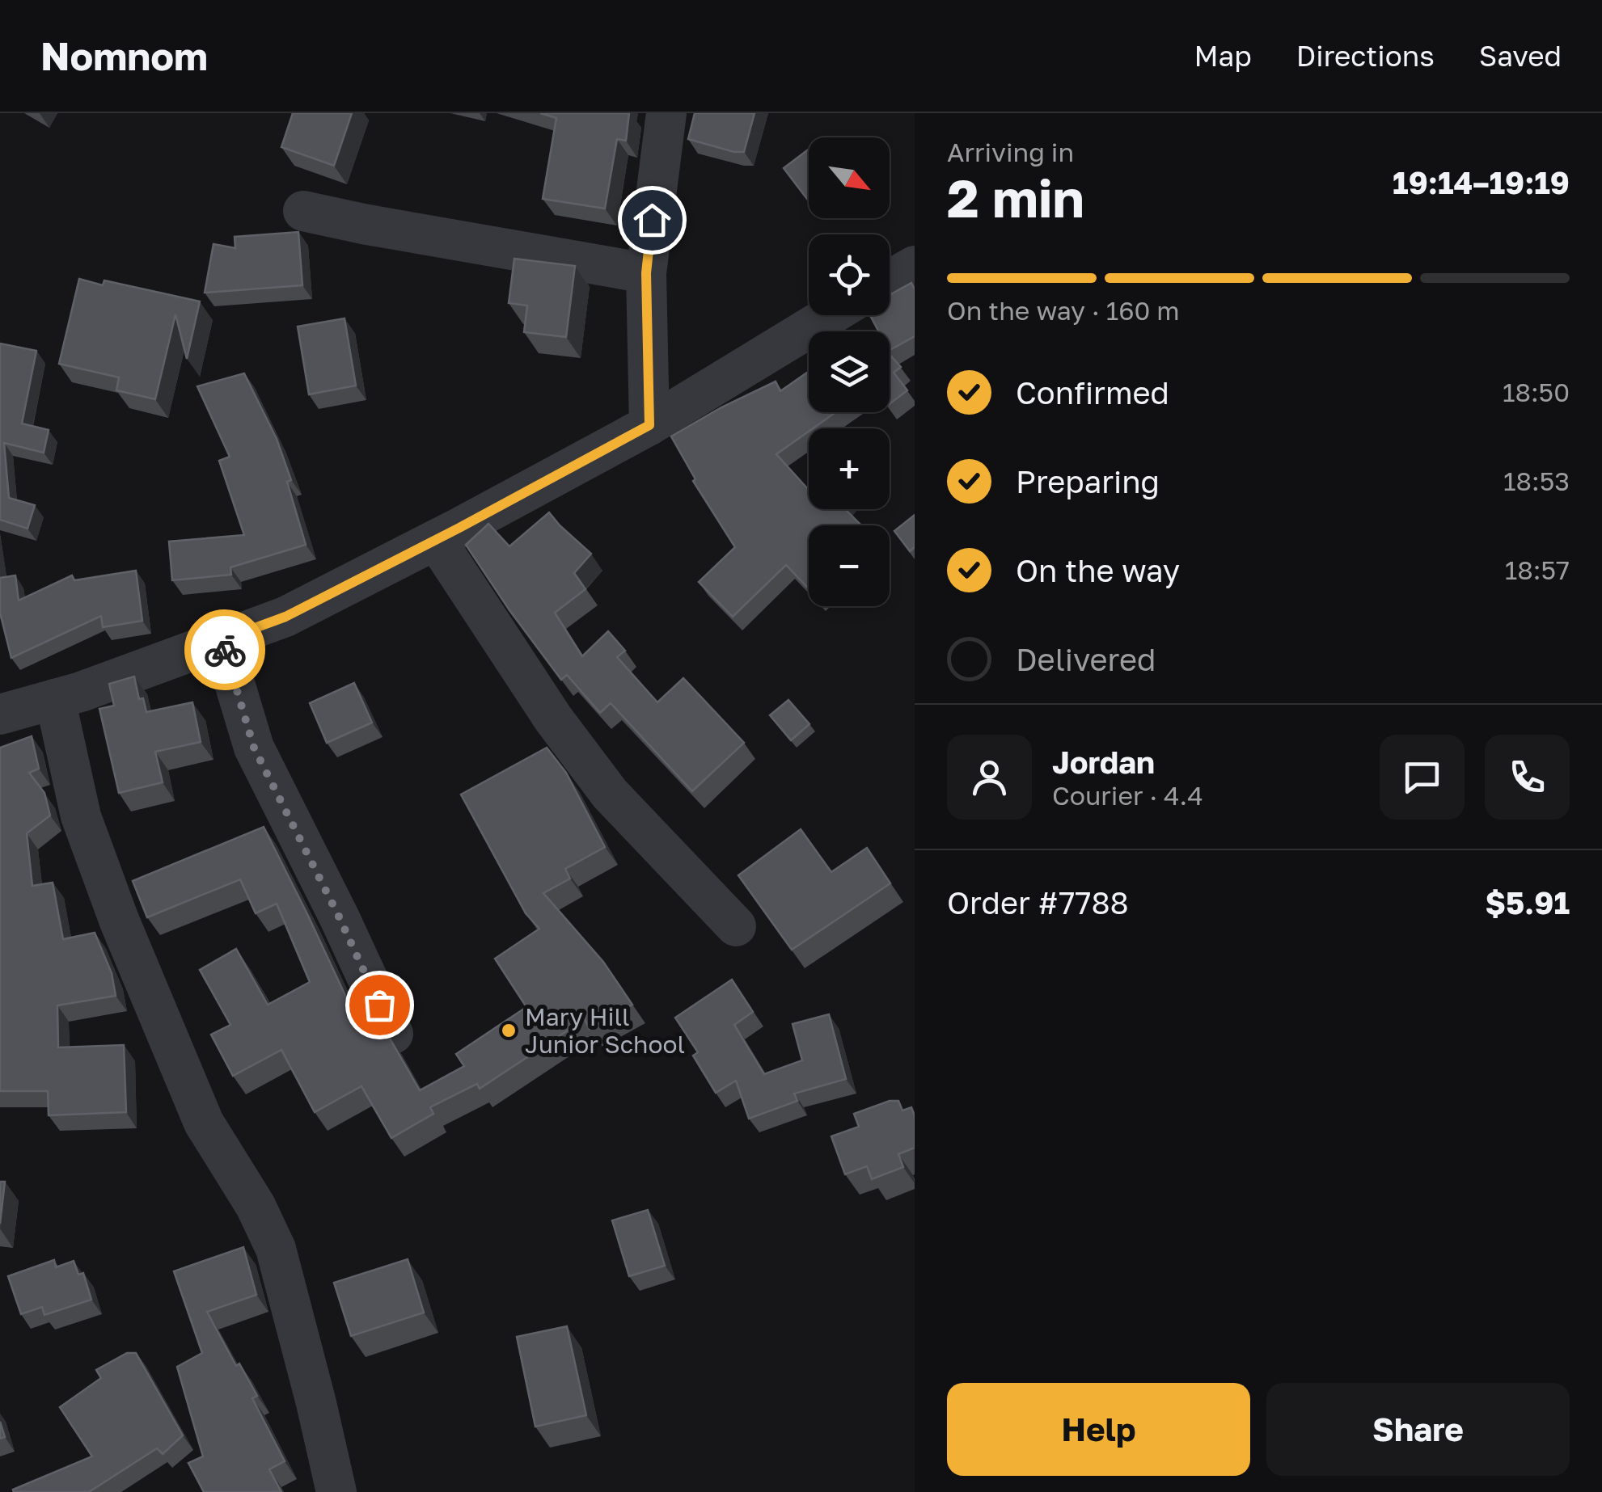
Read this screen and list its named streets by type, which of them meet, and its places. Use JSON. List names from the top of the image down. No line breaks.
{"places":["Mary Hill Junior School"],"north":"bottom right","page":{"header":"Nomnom","nav":["Map","Directions","Saved"],"heading":["2 min","Arriving in","19:14–19:19"],"panel":["Jordan","Courier · 4.4","Order #7788","$5.91"],"map_buttons":["+","−"],"bar":"On the way · 160 m","list":[["Confirmed","18:50"],["Preparing","18:53"],["On the way","18:57"],"Delivered"],"buttons":["Help","Share"]}}
